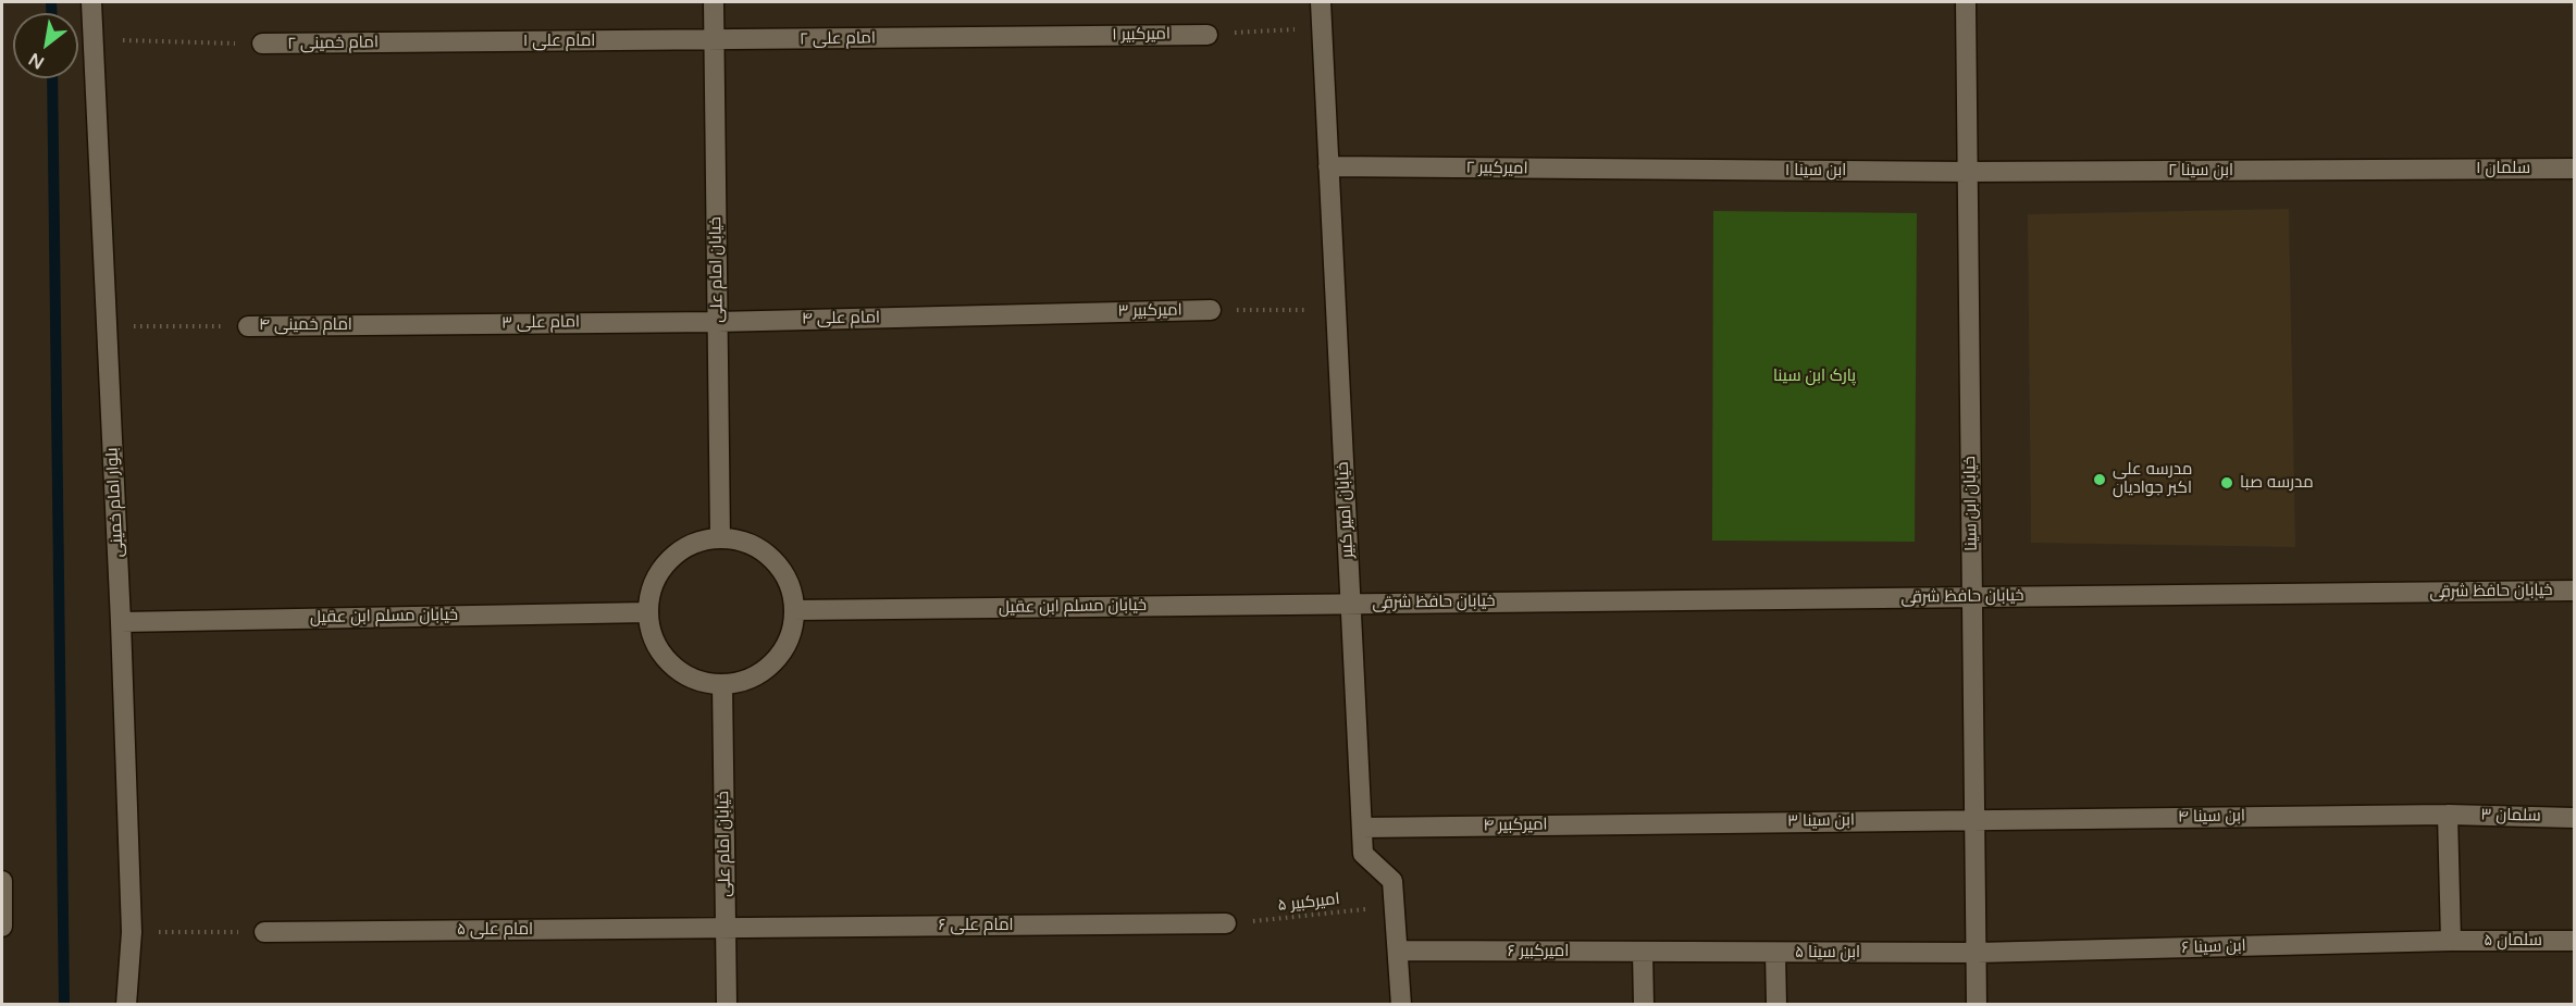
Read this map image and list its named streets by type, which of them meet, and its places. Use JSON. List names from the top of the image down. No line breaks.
{"streets":{"street":["امیرکبیر ۱","امام علی ۲","امام علی ۱","امام خمینی ۲","امیرکبیر ۲","سلمان ۱","ابن سینا ۱","ابن سینا ۲","خیابان امام علی","امیرکبیر ۳","امام علی ۴","امام علی ۳","امام خمینی ۴","بلوار امام خمینی","خیابان ابن سینا","خیابان امیر کبیر","خیابان حافظ شرقی","خیابان مسلم ابن عقیل","سلمان ۳","ابن سینا ۴","ابن سینا ۳","امیرکبیر ۴","امام علی ۶","امام علی ۵","سلمان ۵","ابن سینا ۶","امیرکبیر ۶","ابن سینا ۵"],"path":["امیرکبیر ۵"]},"crossings":[["امیرکبیر ۱","امام علی ۲"],["امام علی ۲","امام علی ۱"],["امام علی ۲","خیابان امام علی"],["امام علی ۱","امام خمینی ۲"],["امام علی ۱","خیابان امام علی"],["امیرکبیر ۲","ابن سینا ۱"],["امیرکبیر ۲","خیابان امیر کبیر"],["سلمان ۱","ابن سینا ۲"],["ابن سینا ۱","ابن سینا ۲"],["ابن سینا ۱","خیابان ابن سینا"],["ابن سینا ۲","خیابان ابن سینا"],["خیابان امام علی","امام علی ۴"],["خیابان امام علی","امام علی ۳"],["خیابان امام علی","خیابان مسلم ابن عقیل"],["خیابان امام علی","امام علی ۶"],["خیابان امام علی","امام علی ۵"],["امیرکبیر ۳","امام علی ۴"],["امام علی ۴","امام علی ۳"],["امام علی ۳","امام خمینی ۴"],["بلوار امام خمینی","خیابان مسلم ابن عقیل"],["خیابان ابن سینا","خیابان حافظ شرقی"],["خیابان ابن سینا","ابن سینا ۴"],["خیابان ابن سینا","ابن سینا ۳"],["خیابان ابن سینا","ابن سینا ۶"],["خیابان ابن سینا","ابن سینا ۵"],["خیابان امیر کبیر","خیابان حافظ شرقی"],["خیابان امیر کبیر","خیابان مسلم ابن عقیل"],["خیابان امیر کبیر","امیرکبیر ۴"],["خیابان امیر کبیر","امیرکبیر ۵"],["خیابان امیر کبیر","امیرکبیر ۶"],["خیابان حافظ شرقی","خیابان مسلم ابن عقیل"],["سلمان ۳","ابن سینا ۴"],["ابن سینا ۴","ابن سینا ۳"],["ابن سینا ۳","امیرکبیر ۴"],["امیرکبیر ۵","امام علی ۶"],["امام علی ۶","امام علی ۵"],["سلمان ۵","ابن سینا ۶"],["ابن سینا ۶","ابن سینا ۵"],["امیرکبیر ۶","ابن سینا ۵"]],"parks":["پارک ابن سینا"],"places":["مدرسه علی اکبر جوادیان","مدرسه صبا"],"north":"bottom left"}
